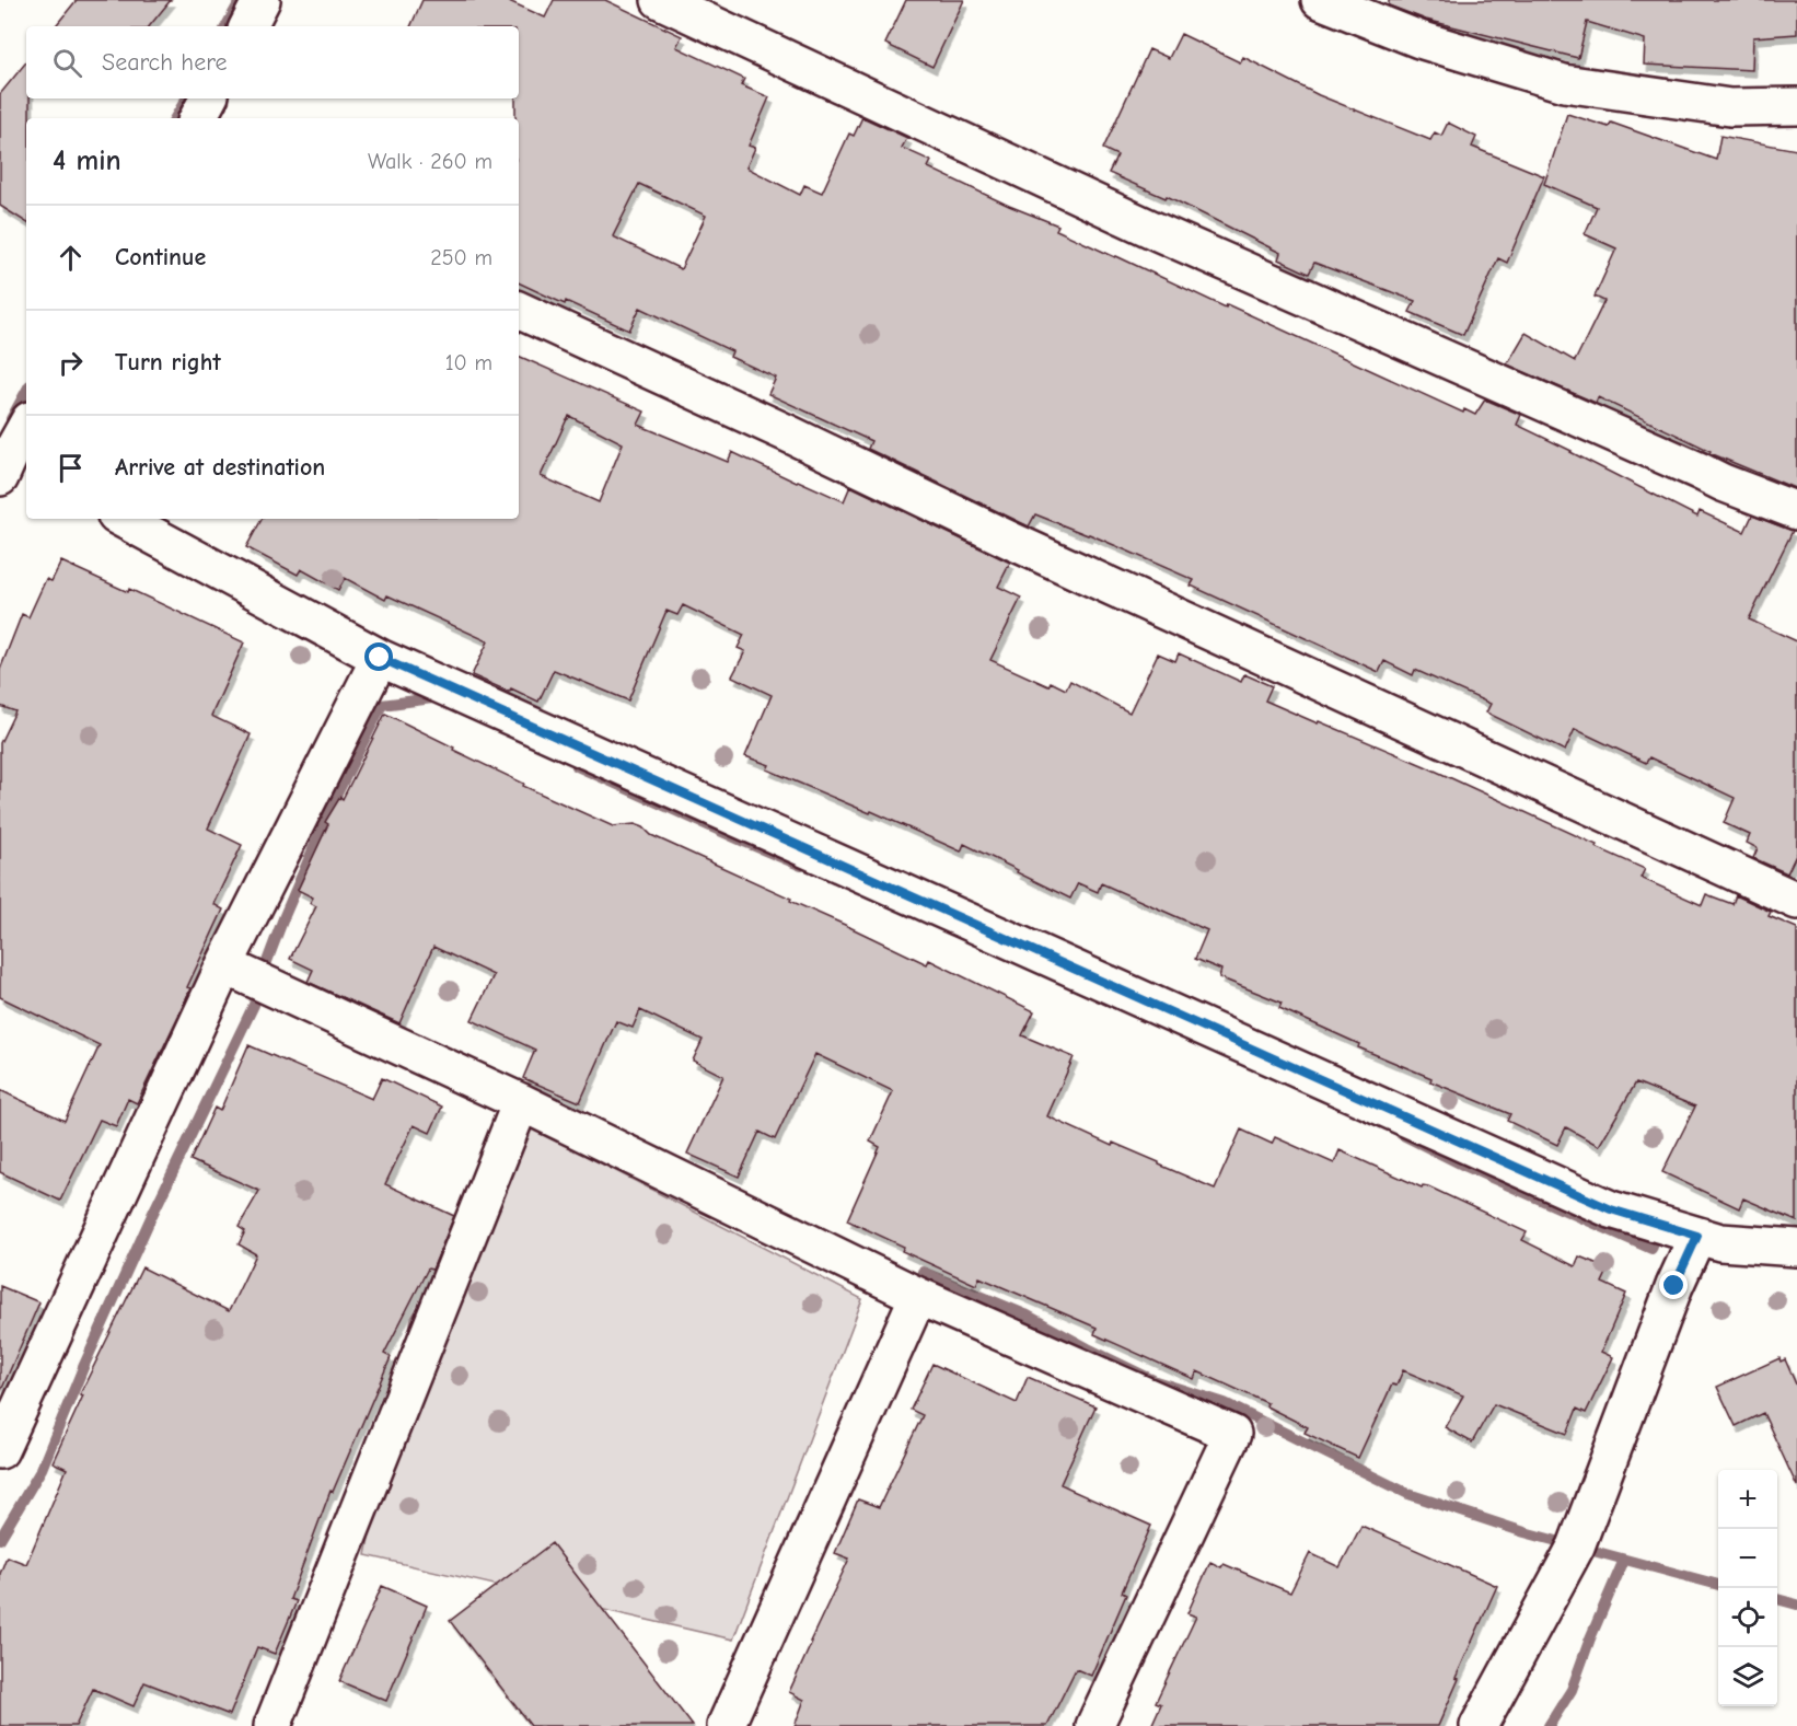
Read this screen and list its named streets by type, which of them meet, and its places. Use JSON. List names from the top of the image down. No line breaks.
{"page":{"search":"Search here","heading":["4 min","Walk · 260 m"],"list":[["Continue","250 m"],["Turn right","10 m"],"Arrive at destination"],"map_buttons":["+","−"]}}
